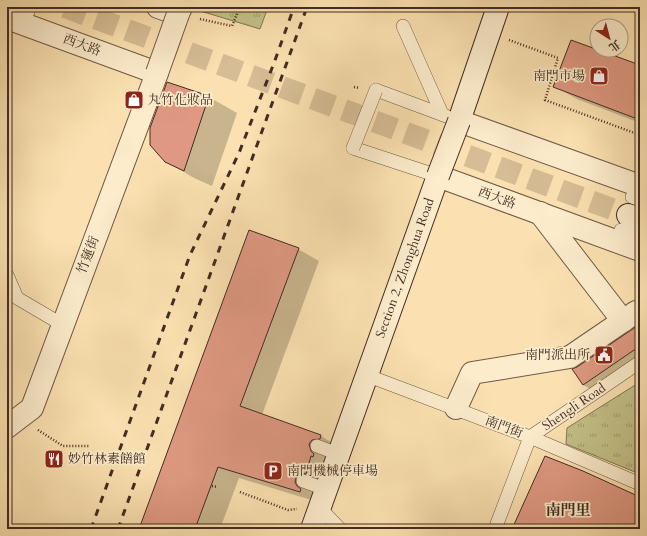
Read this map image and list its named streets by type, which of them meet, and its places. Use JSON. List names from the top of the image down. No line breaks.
{"streets":{"street":["西大路","竹蓮街","Section 2, Zhonghua Road"],"lane":["Shengli Road","南門街"]},"crossings":[["西大路","竹蓮街"],["西大路","Section 2, Zhonghua Road"],["Section 2, Zhonghua Road","南門街"],["Shengli Road","南門街"]],"districts":["南門里"],"places":{"shop":["南門市場","丸竹化妝品"],"public building":["南門派出所"],"restaurant":["妙竹林素饍館"],"parking":["南門機械停車場"]},"north":"bottom right"}
